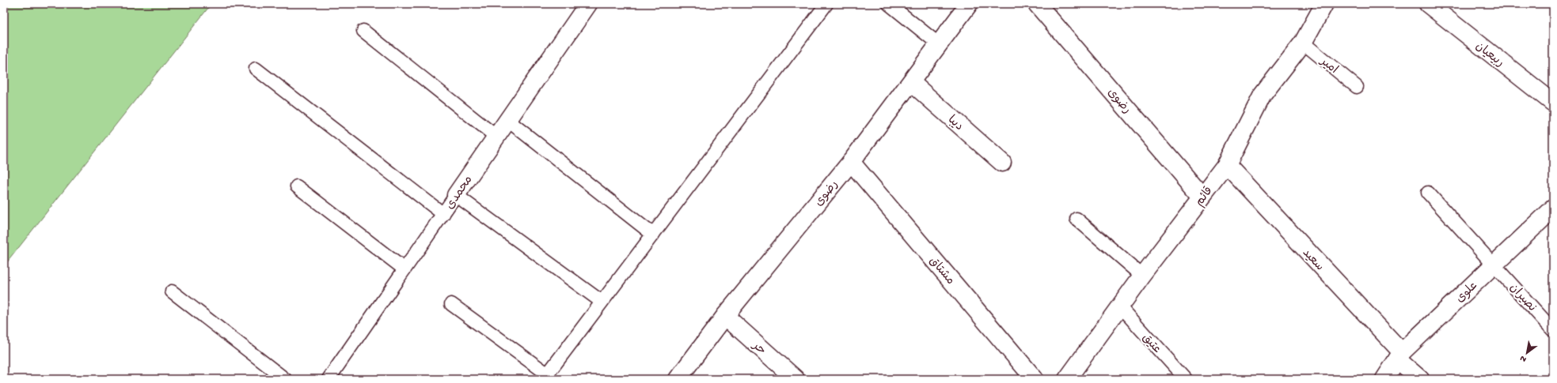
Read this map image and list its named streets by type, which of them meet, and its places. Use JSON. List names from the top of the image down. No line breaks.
{"streets":{"street":["ربیعیان","رضوی","دیبا","محمدی","قائم","سعید","مشتاق","علوی","حر"],"lane":["امیر","نصیران","عتیق"]},"crossings":[["امیر","قائم"],["رضوی","دیبا"],["رضوی","قائم"],["رضوی","مشتاق"],["رضوی","حر"],["قائم","سعید"],["قائم","عتیق"],["سعید","علوی"],["علوی","نصیران"]],"north":"bottom left"}
